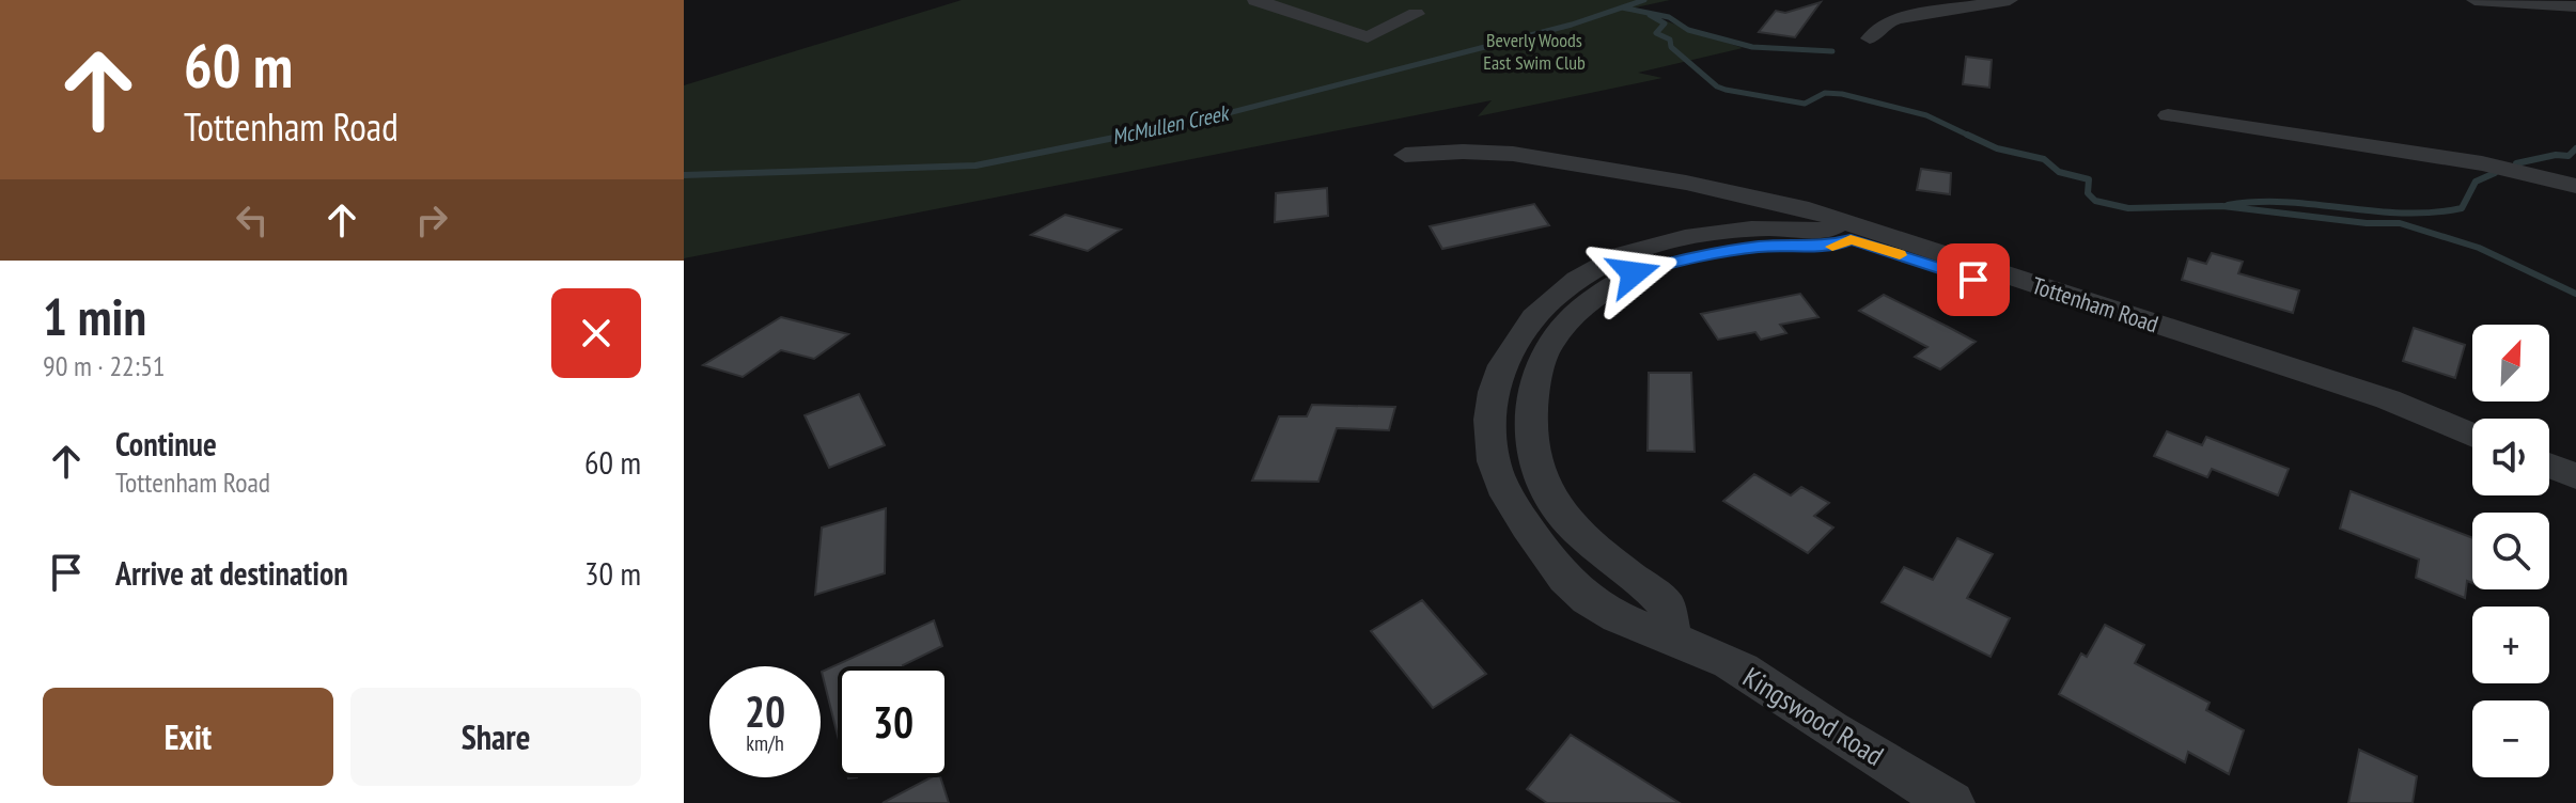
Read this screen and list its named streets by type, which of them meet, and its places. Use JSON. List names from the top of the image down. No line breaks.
{"streets":{"street":["Tottenham Road","Kingswood Road"]},"crossings":[["Tottenham Road","Kingswood Road"]],"water":["McMullen Creek"],"parks":["Beverly Woods East Swim Club"],"north":"top right","page":{"turn":["60 m","Tottenham Road"],"heading":["1 min","90 m · 22:51"],"map_buttons":["+","−"],"list":[{"name":"Continue","note":"Tottenham Road","value":"60 m"},{"name":"Arrive at destination","value":"30 m"}],"speed":"20 km/h","limit":"30","buttons":["Exit","Share"]}}
